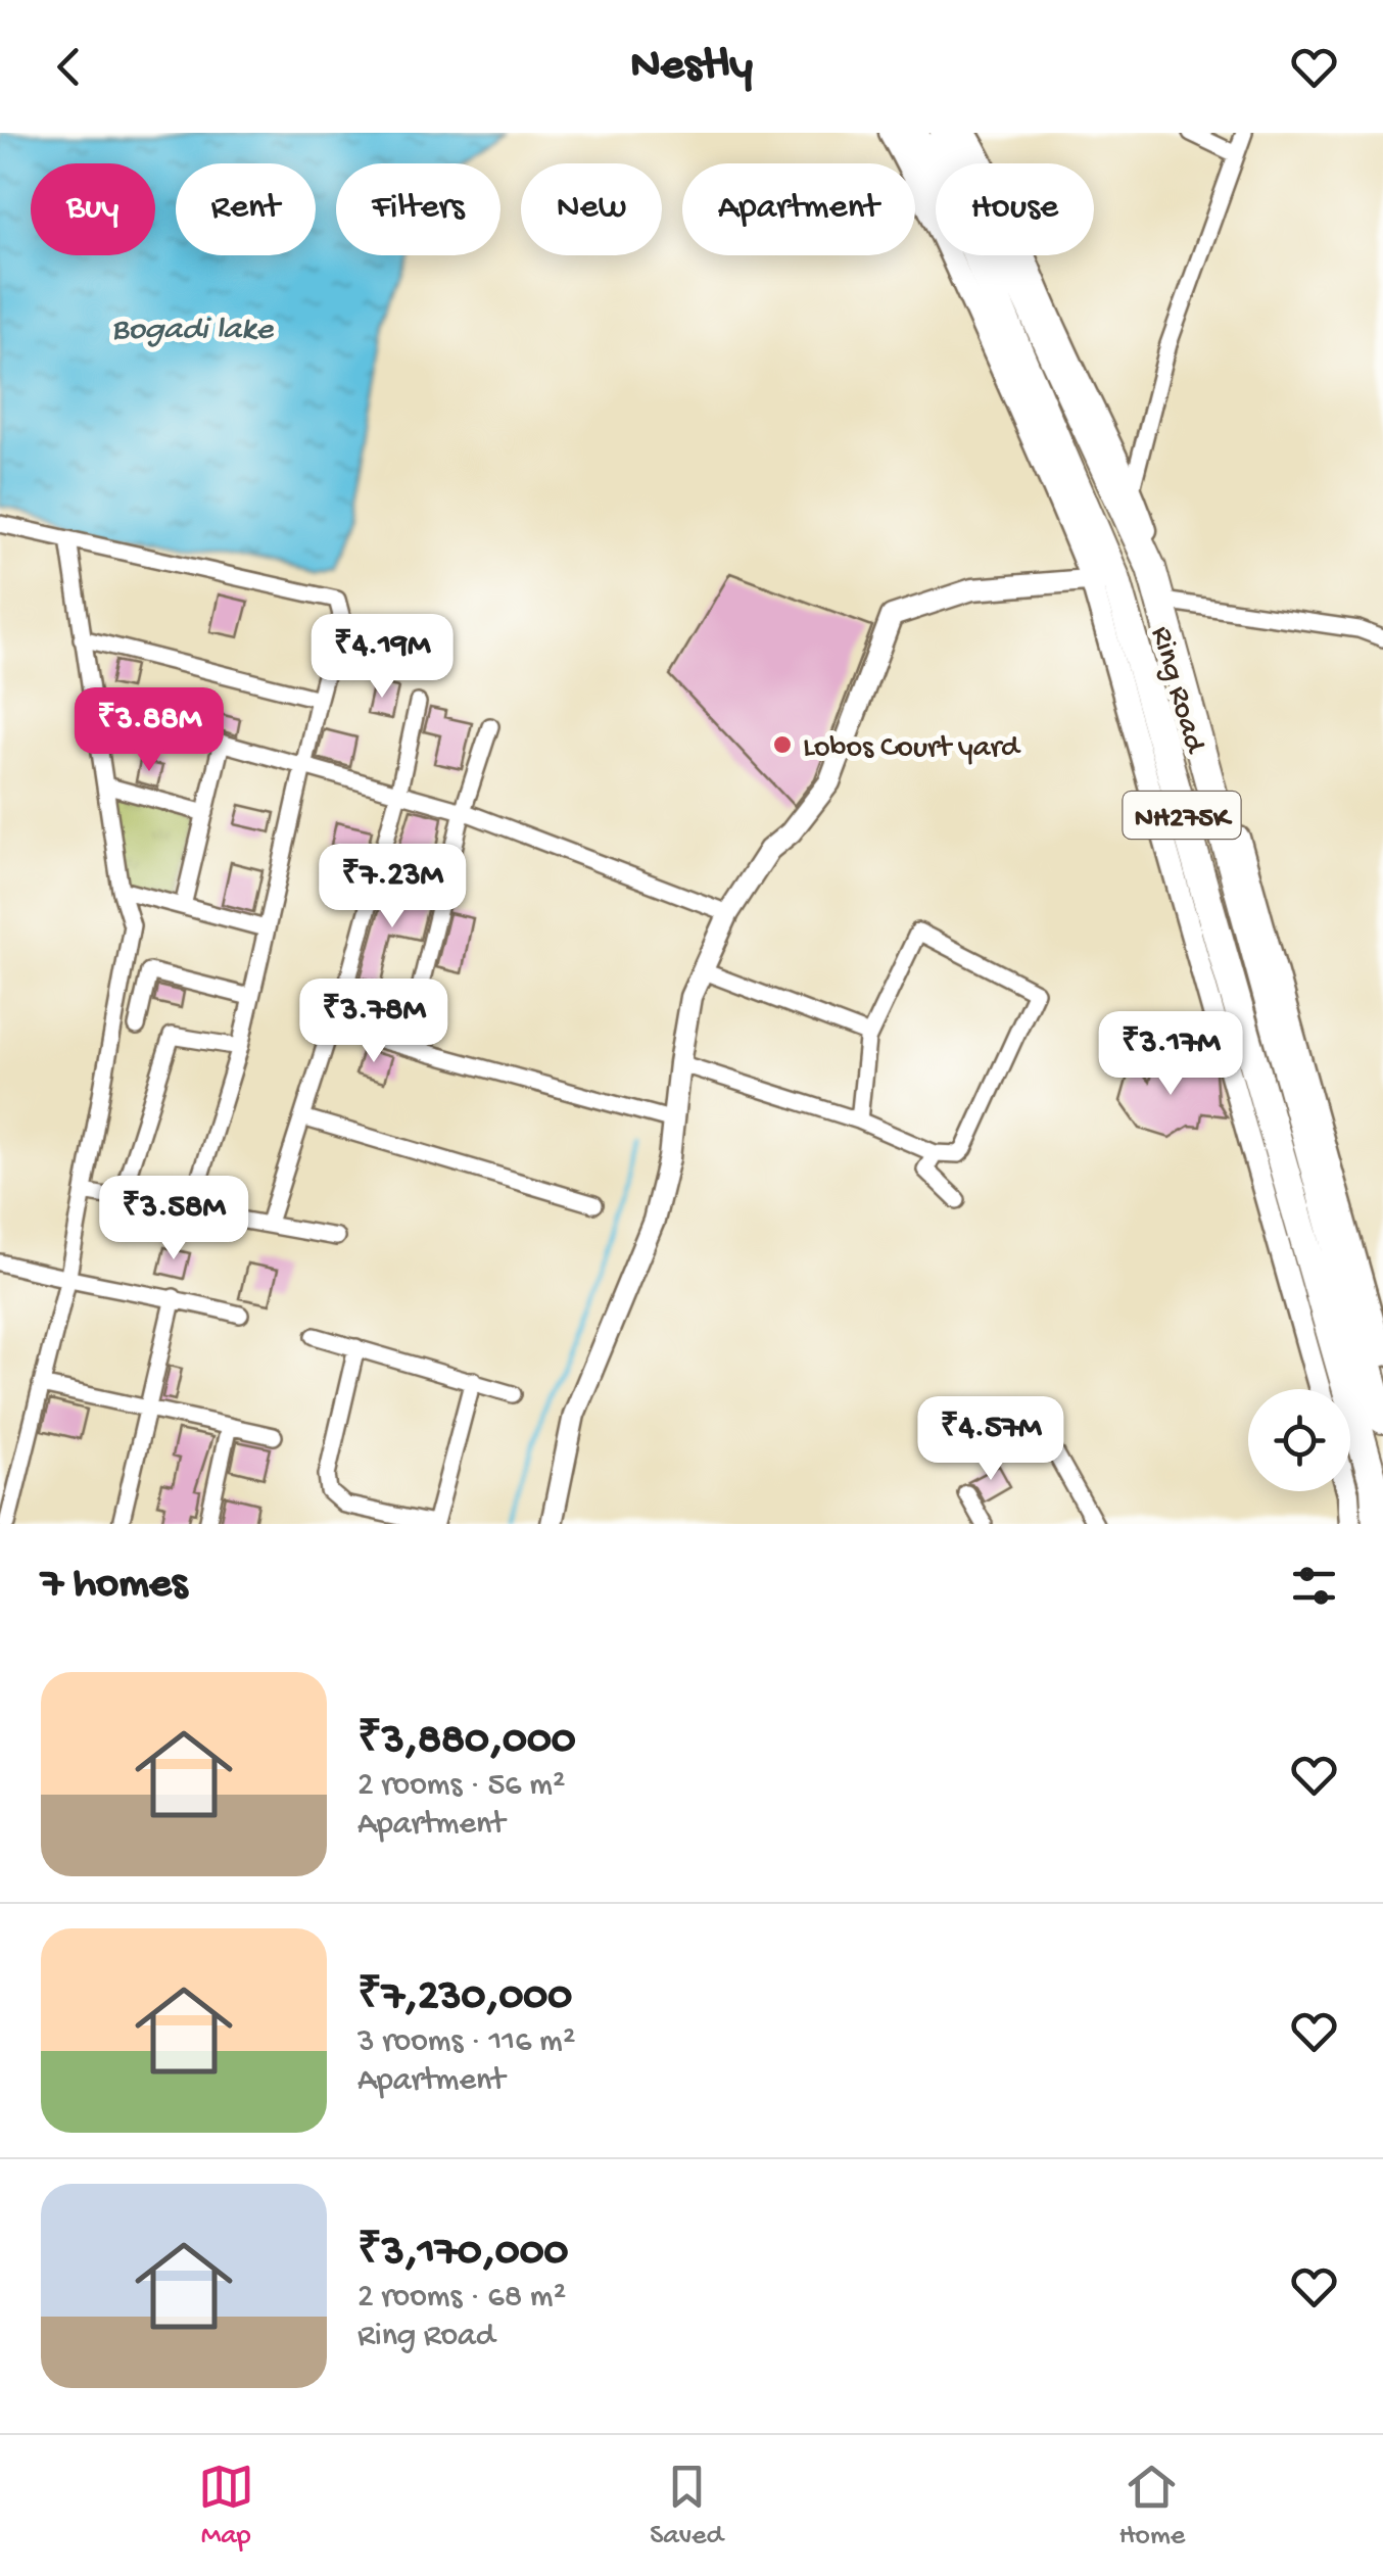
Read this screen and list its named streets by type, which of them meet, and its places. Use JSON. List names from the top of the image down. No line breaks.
{"streets":{"highway":["Ring Road","NH275K"]},"water":["Bogadi lake"],"places":["Lobos Court yard"],"page":{"header":"Nestly","chip":["Buy","Rent","Filters","New","Apartment","House"],"price":["₹4.19M","₹3.88M","₹7.23M","₹3.78M","₹3.17M","₹3.58M","₹4.57M"],"heading":"7 homes","list":[{"name":"₹3,880,000","note":"2 rooms · 56 m² · Apartment"},{"name":"₹7,230,000","note":"3 rooms · 116 m² · Apartment"},{"name":"₹3,170,000","note":"2 rooms · 68 m² · Ring Road"}],"tabs":["Map","Saved","Home"]}}
